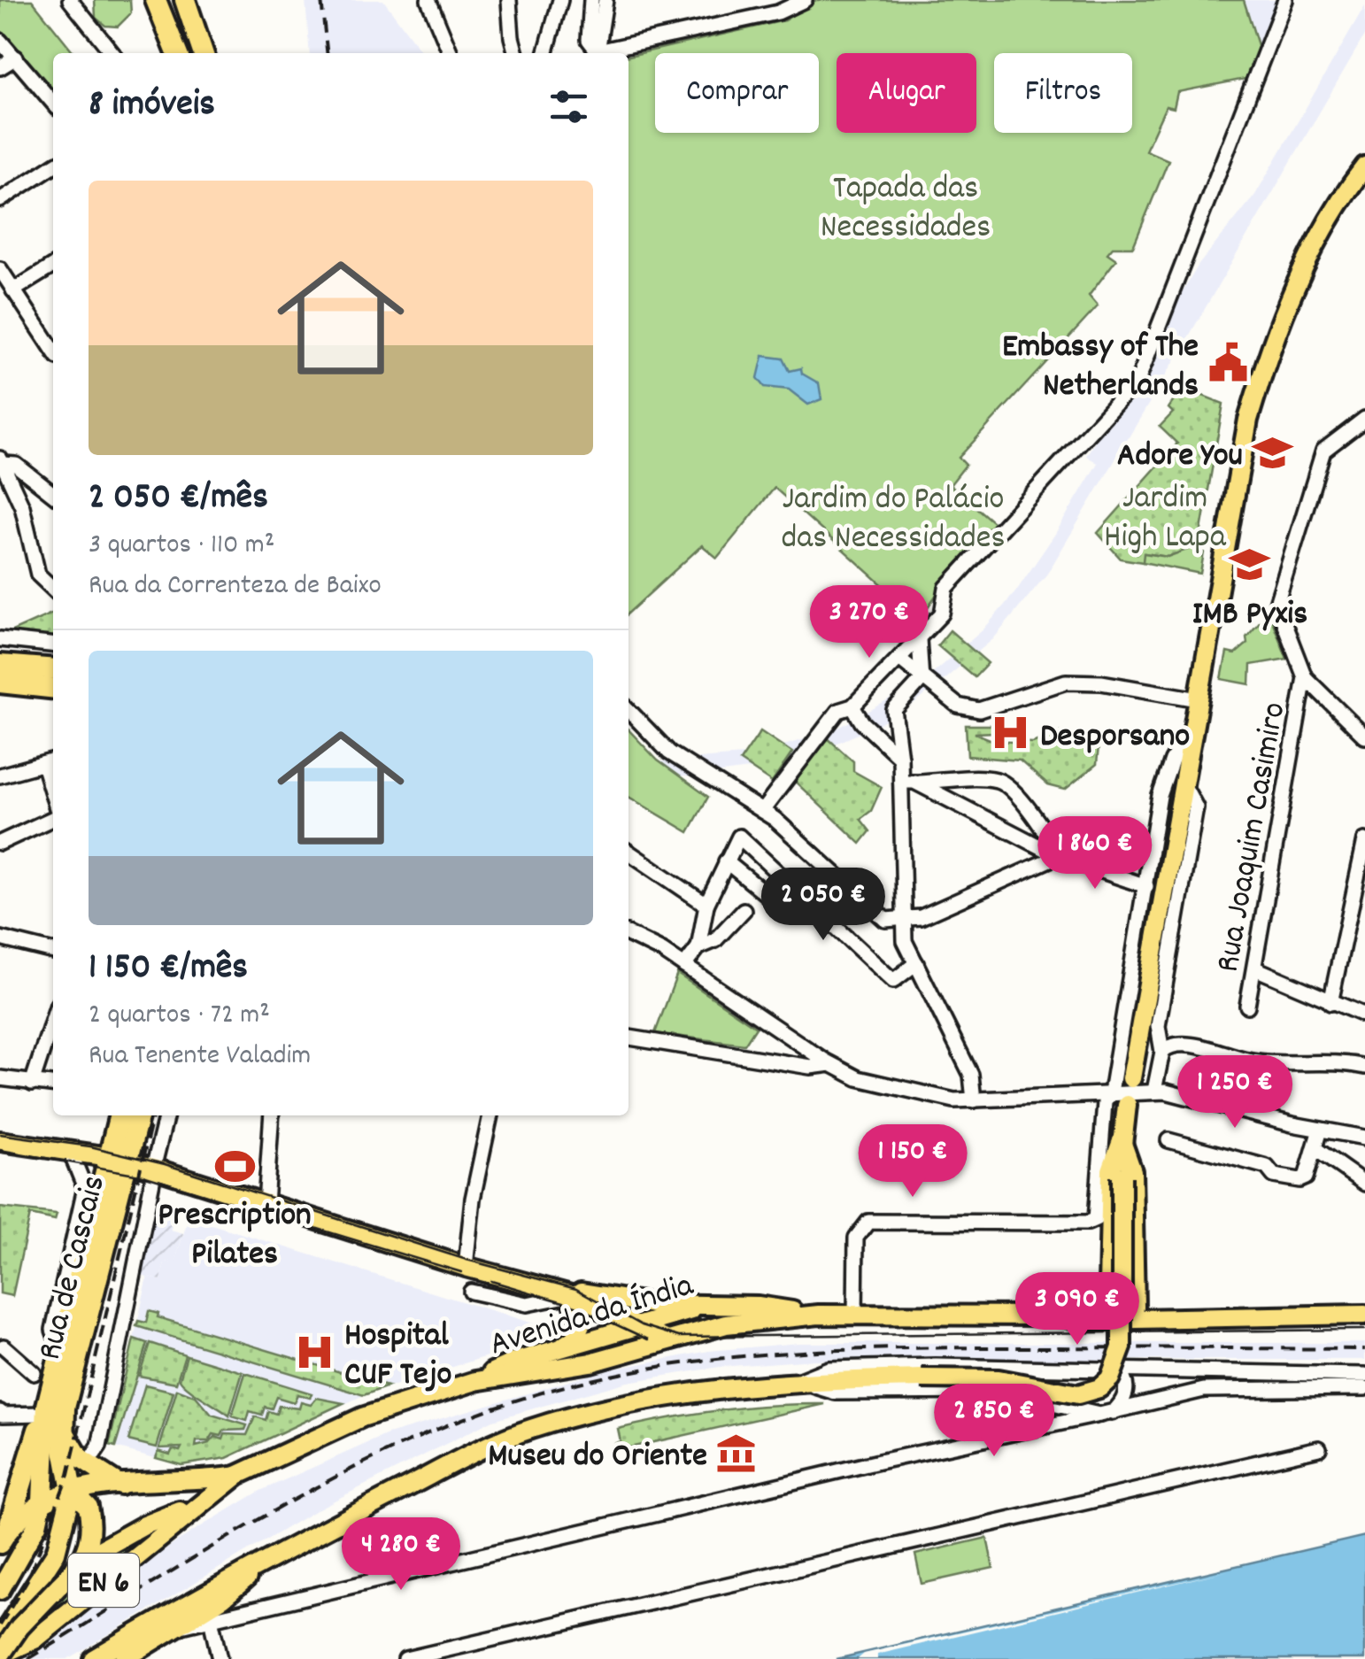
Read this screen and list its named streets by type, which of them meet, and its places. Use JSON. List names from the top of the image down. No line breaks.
{"streets":{"highway":["Rua de Cascais"],"main road":["Avenida da Índia","EN 6"],"street":["Rua Joaquim Casimiro"]},"crossings":[["Rua de Cascais","Avenida da Índia"],["Avenida da Índia","EN 6"]],"parks":["Tapada das Necessidades","Jardim High Lapa","Jardim do Palácio das Necessidades"],"places":{"public building":["Embassy of The Netherlands"],"school or university":["Adore You","IMB Pyxis"],"hospital":["Desporsano","Hospital CUF Tejo"],"sports":["Prescription Pilates"],"museum":["Museu do Oriente"]},"page":{"chip":["Comprar","Alugar","Filtros"],"heading":"8 imóveis","list":[{"name":"2 050 €/mês","note":"3 quartos · 110 m² · Rua da Correnteza de Baixo"},{"name":"1 150 €/mês","note":"2 quartos · 72 m² · Rua Tenente Valadim"}],"price":["3 270 €","1 860 €","2 050 €","1 250 €","1 150 €","3 090 €","2 850 €","4 280 €"]}}
